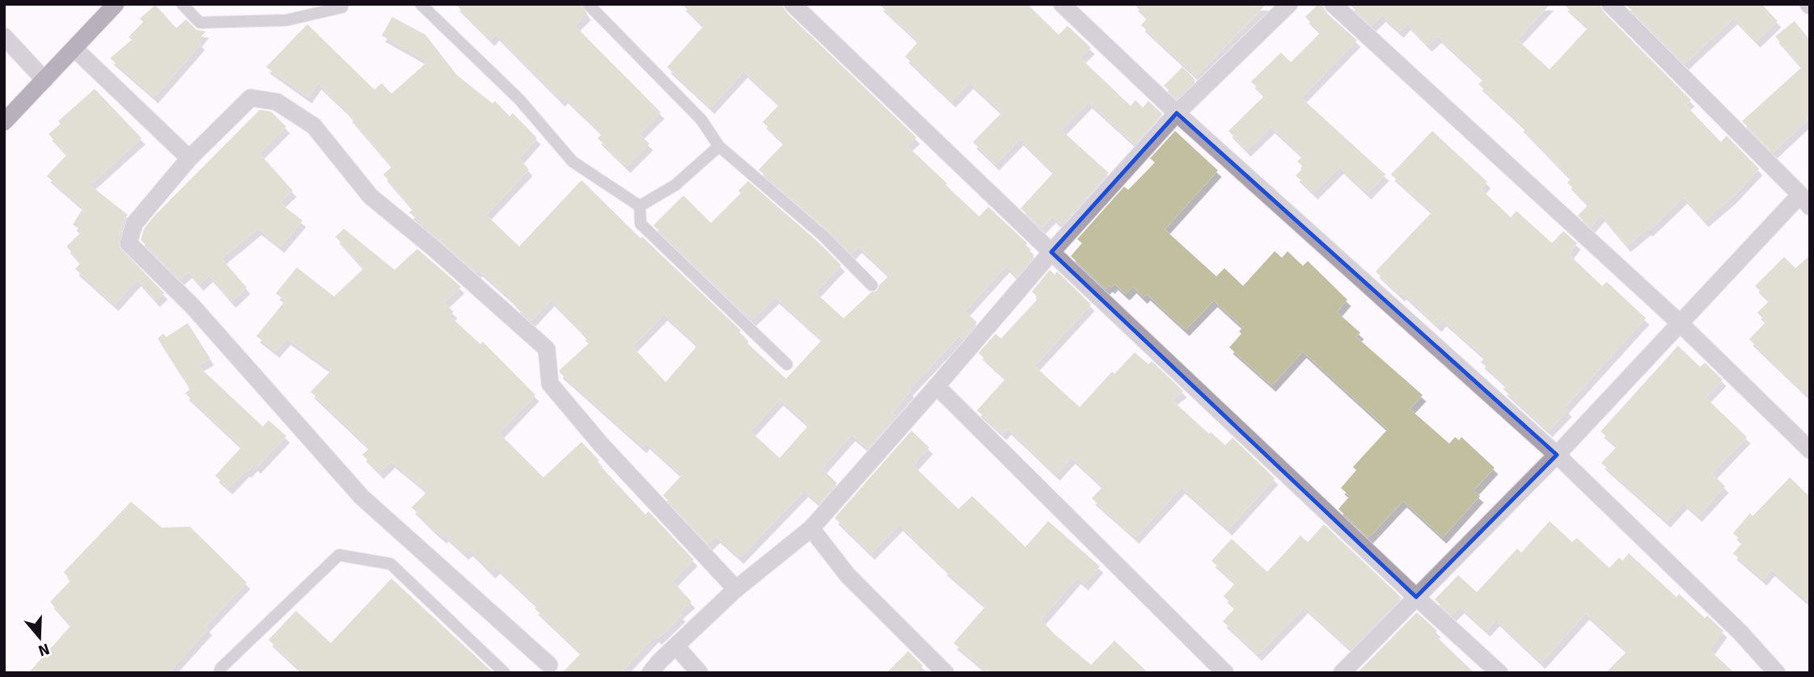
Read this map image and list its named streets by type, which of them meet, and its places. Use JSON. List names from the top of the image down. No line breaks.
{"north":"bottom"}
